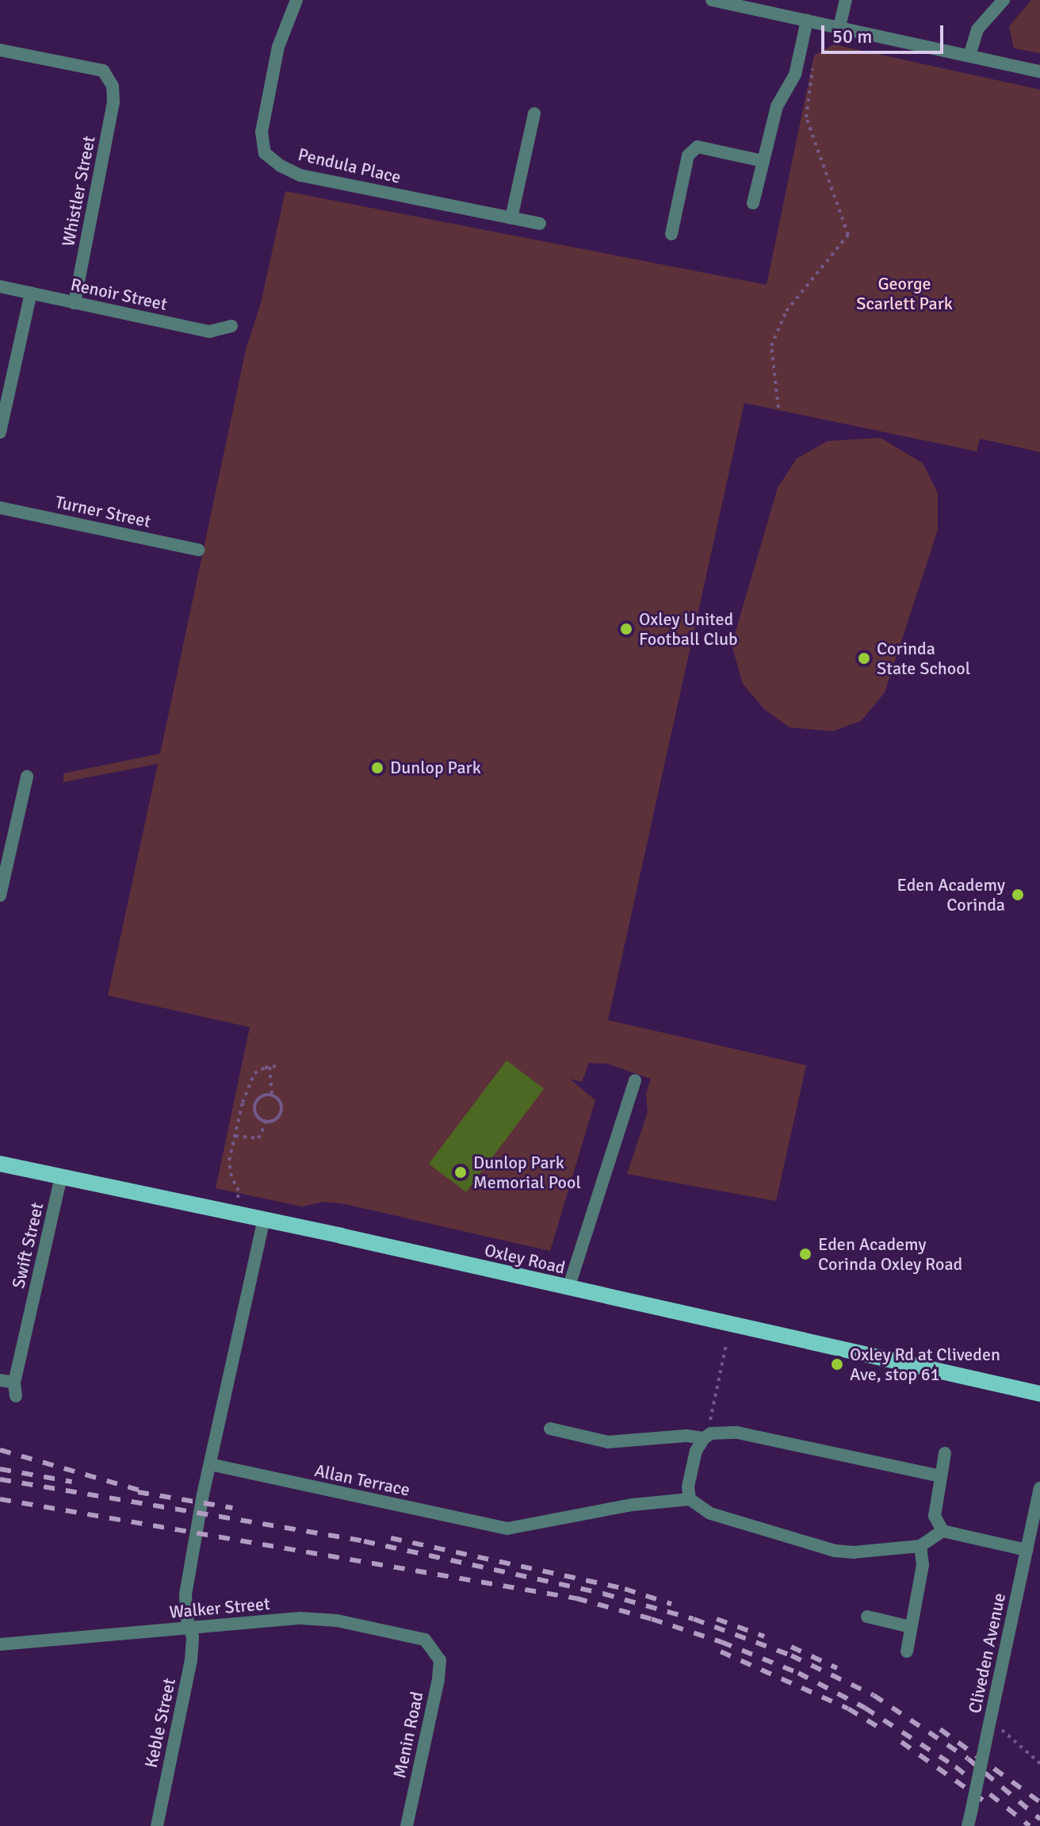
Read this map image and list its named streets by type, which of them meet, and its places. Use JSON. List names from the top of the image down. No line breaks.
{"streets":{"main road":["Oxley Road"],"street":["Pendula Place","Whistler Street","Renoir Street","Turner Street","Swift Street","Allan Terrace","Walker Street","Cliveden Avenue","Keble Street","Menin Road"]},"crossings":[["Whistler Street","Renoir Street"],["Swift Street","Oxley Road"],["Walker Street","Keble Street"],["Walker Street","Menin Road"]],"parks":["George Scarlett Park"],"places":["Oxley United Football Club","Corinda State School","Dunlop Park","Eden Academy Corinda","Dunlop Park Memorial Pool","Eden Academy Corinda Oxley Road","Oxley Rd at Cliveden Ave, stop 61"],"scale_bar":"50 m"}
